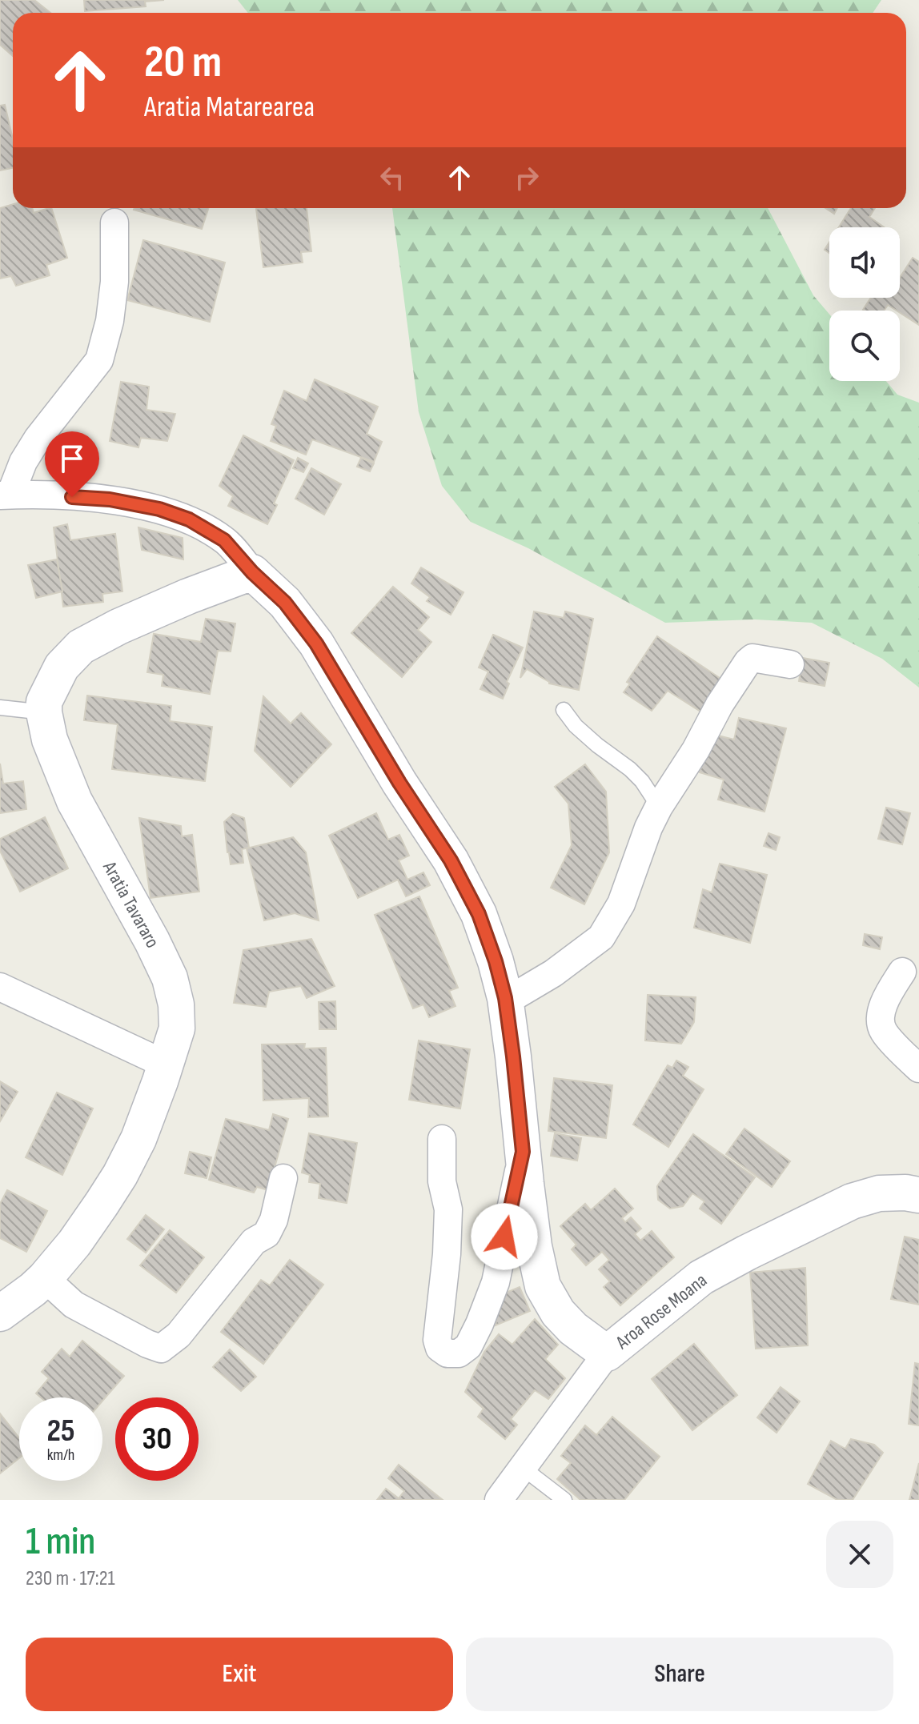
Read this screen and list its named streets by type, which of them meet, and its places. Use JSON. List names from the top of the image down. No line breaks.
{"streets":{"main road":["Aratia Tavararo","Aroa Rose Moana"]},"page":{"turn":["20 m","Aratia Matarearea"],"speed":"25 km/h","limit":"30","heading":["1 min","230 m · 17:21"],"buttons":["Exit","Share"]}}
